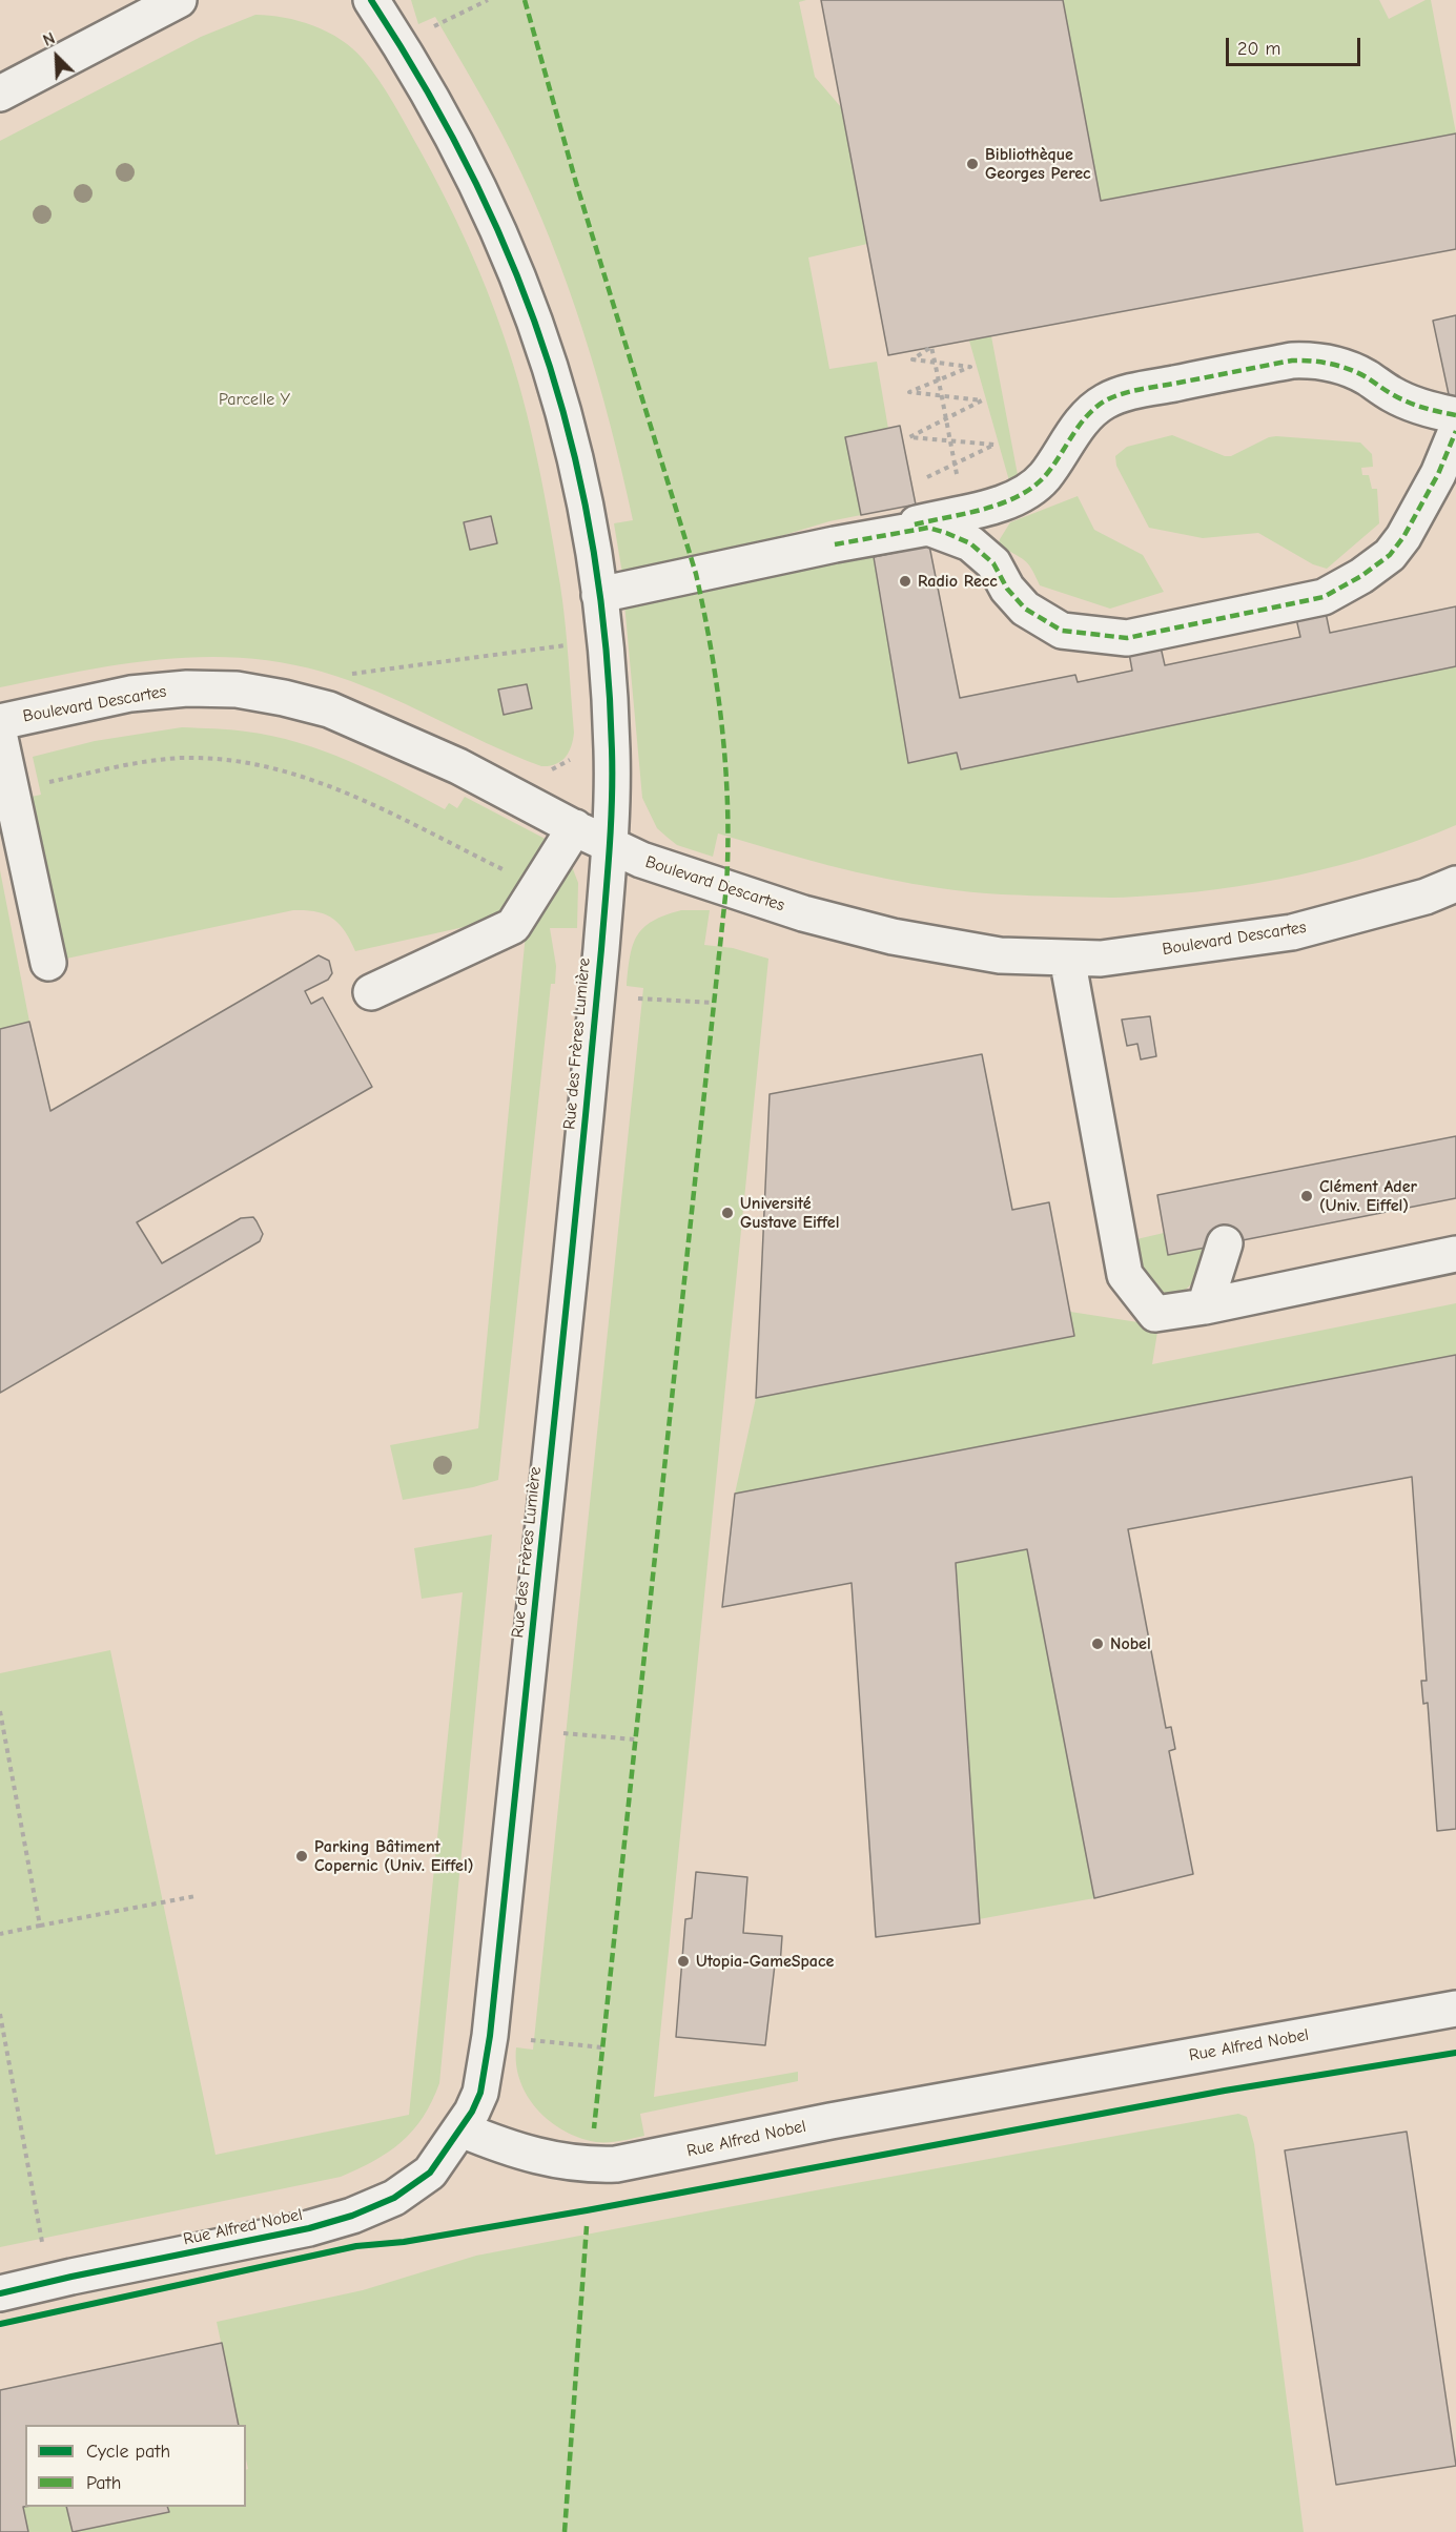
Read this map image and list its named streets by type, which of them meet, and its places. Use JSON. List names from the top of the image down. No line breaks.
{"streets":{"street":["Boulevard Descartes","Rue des Frères Lumière","Rue Alfred Nobel"]},"crossings":[["Boulevard Descartes","Rue des Frères Lumière"],["Rue des Frères Lumière","Rue Alfred Nobel"]],"parks":["Parcelle Y"],"places":["Bibliothèque Georges Perec","Radio Recc","Clément Ader (Univ. Eiffel)","Université Gustave Eiffel","Nobel","Parking Bâtiment Copernic (Univ. Eiffel)","Utopia-GameSpace"],"legend":["Cycle path","Path"],"scale_bar":"20 m","north":"top left"}
